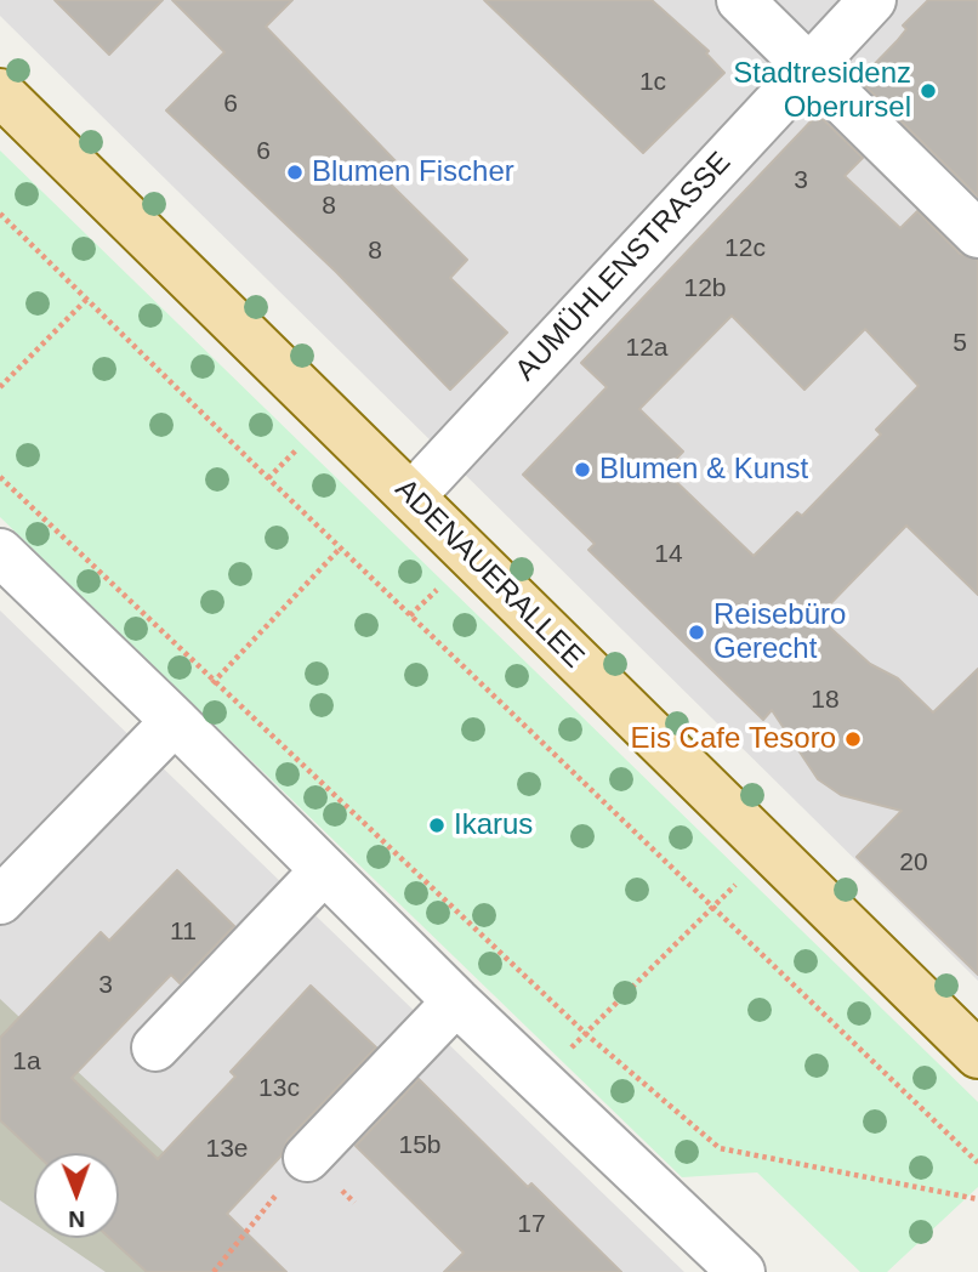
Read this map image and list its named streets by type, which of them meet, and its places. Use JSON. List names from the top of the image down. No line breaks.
{"streets":{"main road":["ADENAUERALLEE"],"street":["AUMÜHLENSTRASSE"]},"crossings":[["AUMÜHLENSTRASSE","ADENAUERALLEE"]],"places":["Stadtresidenz Oberursel","Blumen Fischer","Blumen & Kunst","Reisebüro Gerecht","Eis Cafe Tesoro","Ikarus"],"house_numbers":["1c","6","6","3","8","12c","8","12b","5","12a","14","18","20","11","3","1a","13c","15b","13e","17"],"north":"bottom"}
